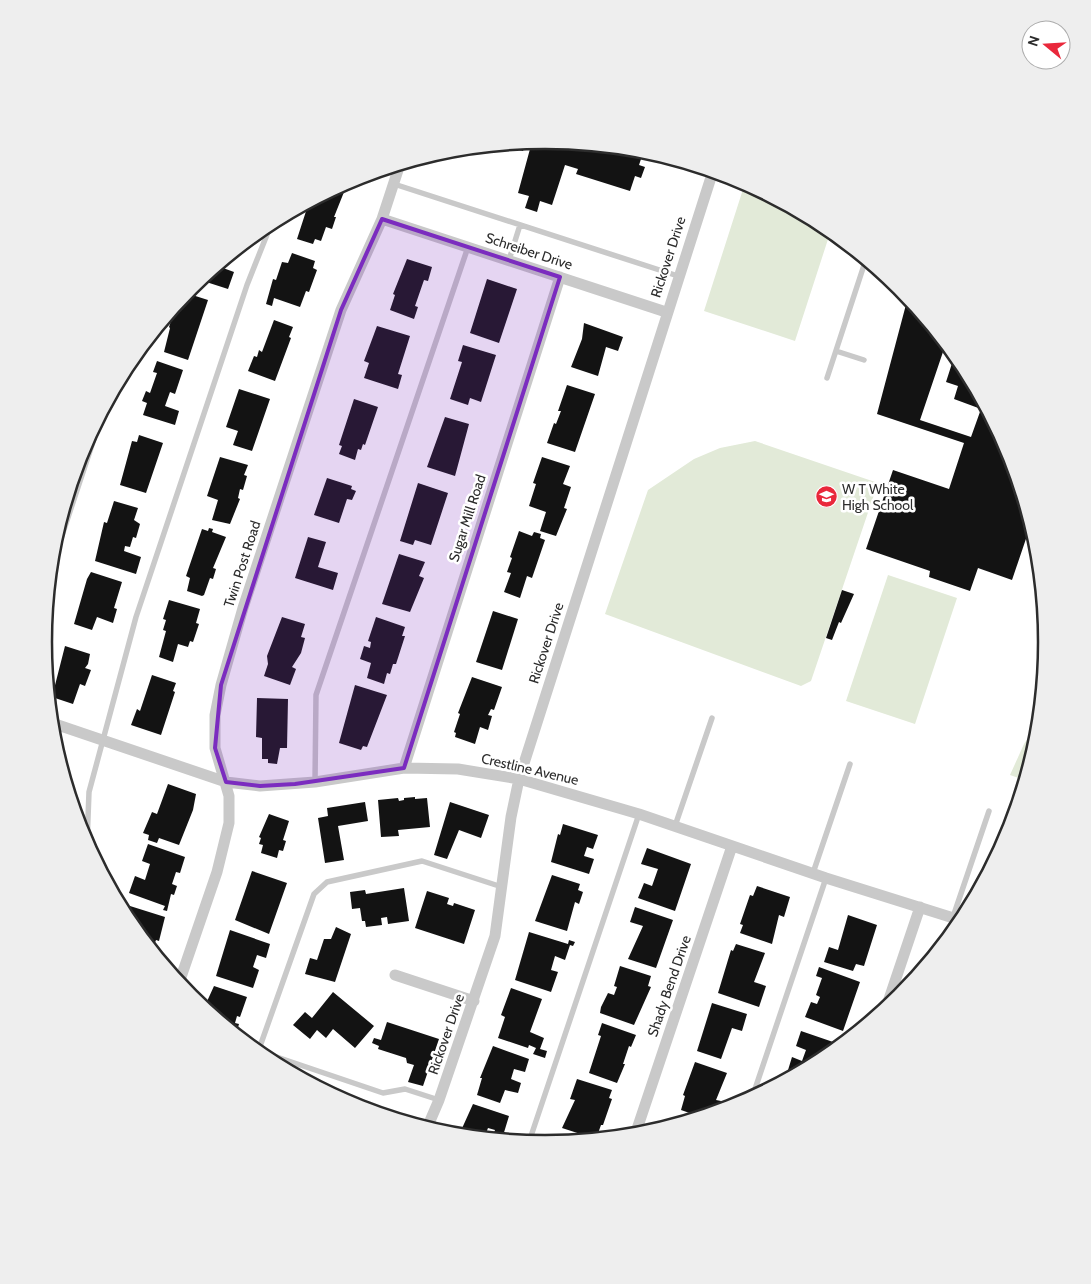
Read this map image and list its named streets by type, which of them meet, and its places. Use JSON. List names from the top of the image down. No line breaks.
{"streets":{"street":["Schreiber Drive","Rickover Drive","Sugar Mill Road","Twin Post Road","Crestline Avenue","Shady Bend Drive"]},"crossings":[["Schreiber Drive","Rickover Drive"],["Schreiber Drive","Sugar Mill Road"],["Schreiber Drive","Twin Post Road"],["Rickover Drive","Crestline Avenue"],["Sugar Mill Road","Crestline Avenue"],["Twin Post Road","Crestline Avenue"],["Crestline Avenue","Shady Bend Drive"]],"places":{"school or university":["W T White High School"]},"north":"left"}
